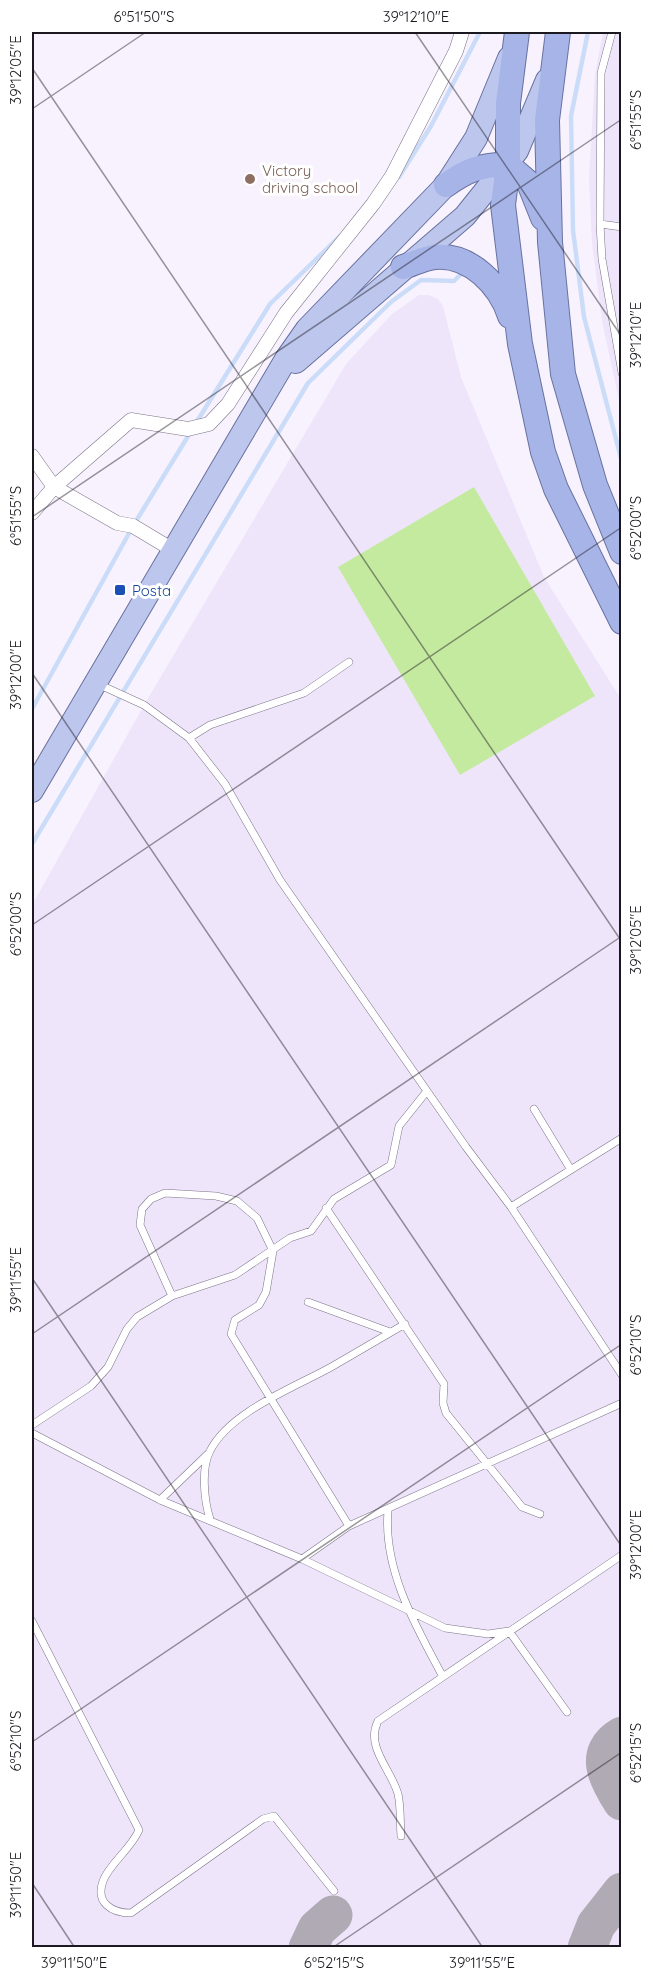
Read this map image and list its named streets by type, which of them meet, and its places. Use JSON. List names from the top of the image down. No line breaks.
{"places":{"other":["Victory driving school"],"transit":["Posta"]},"coordinates":["6°51'50\"S","39°12'10\"E","39°12'05\"E","6°51'55\"S","6°52'00\"S","39°12'00\"E","39°11'55\"E","6°52'10\"S","6°52'15\"S","39°11'50\"E"]}
